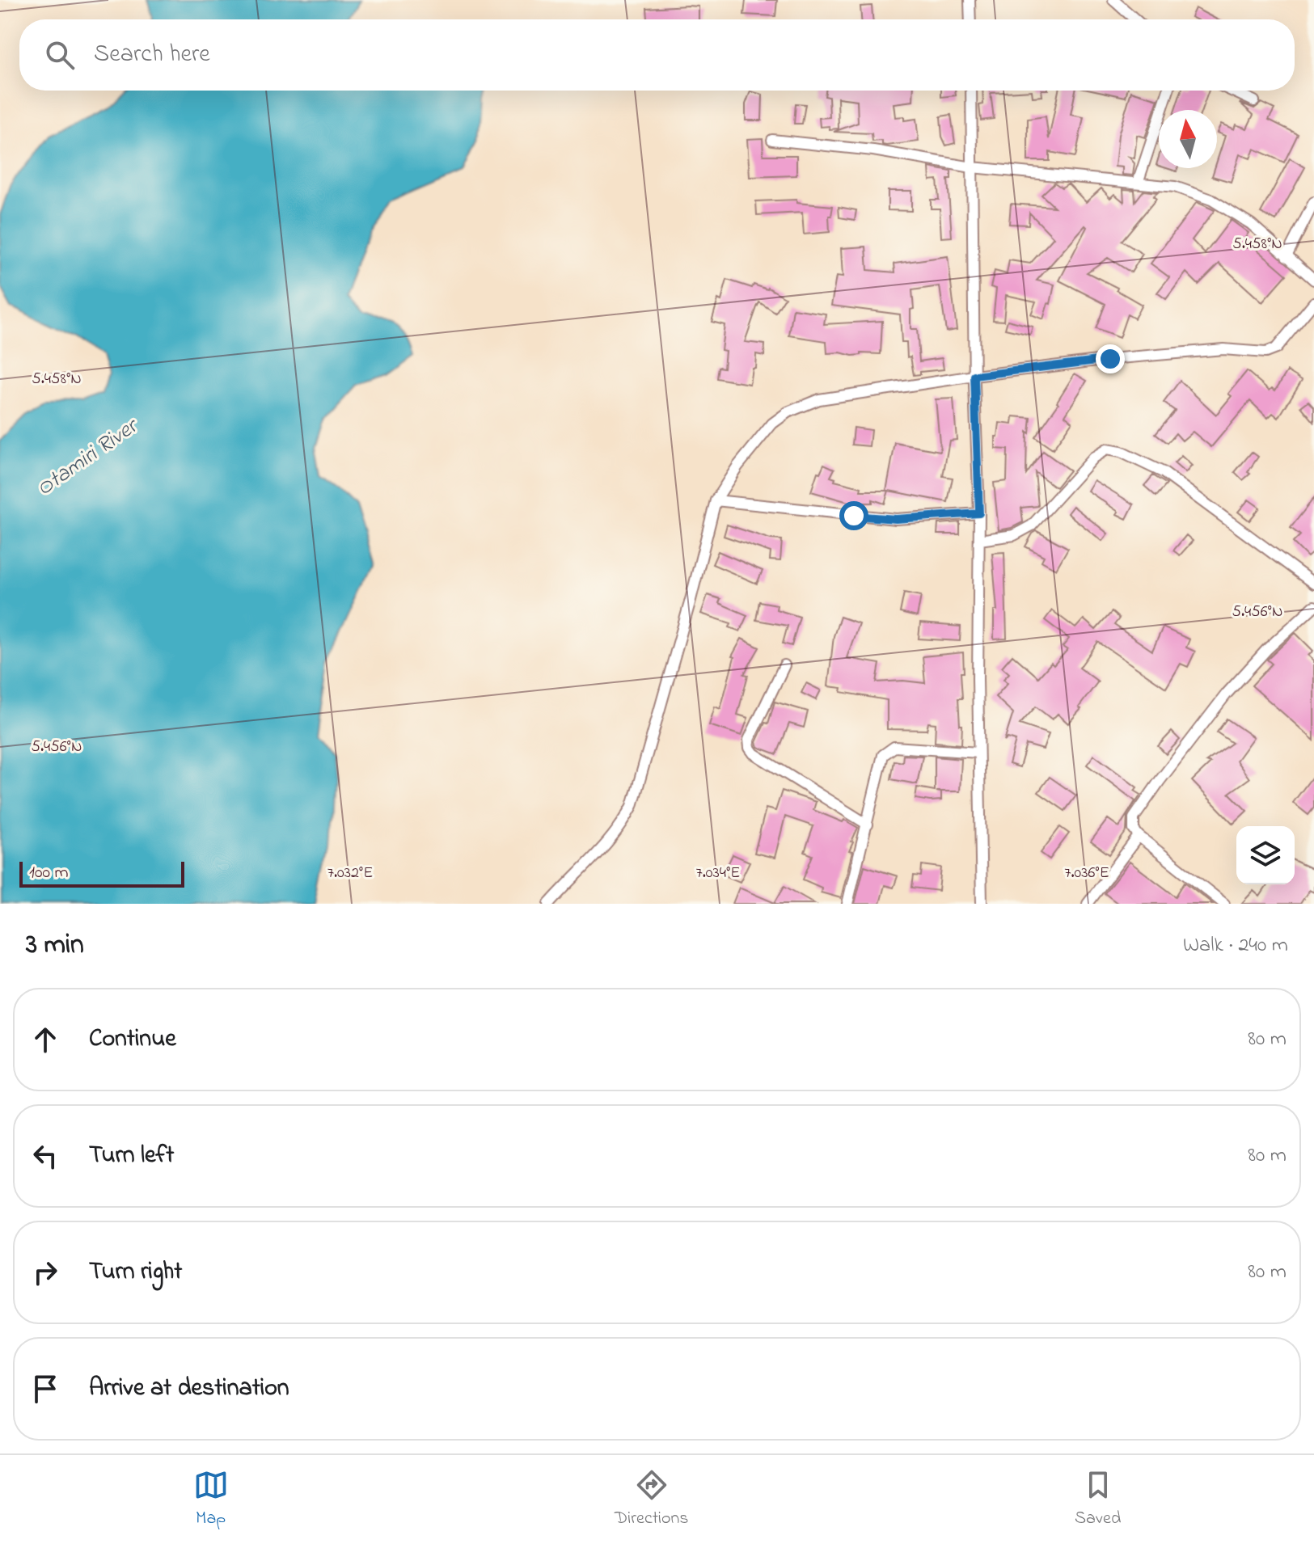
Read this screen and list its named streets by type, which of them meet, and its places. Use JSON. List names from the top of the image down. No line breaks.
{"water":["Otamiri River"],"scale_bar":"100 m","north":"top","page":{"search":"Search here","scale":"100 m","heading":["3 min","Walk · 240 m"],"list":[["Continue","80 m"],["Turn left","80 m"],["Turn right","80 m"],"Arrive at destination"],"nav":["Map","Directions","Saved"]},"coordinates":["5.458°N","5.456°N","7.032°E","7.034°E","7.036°E"]}
